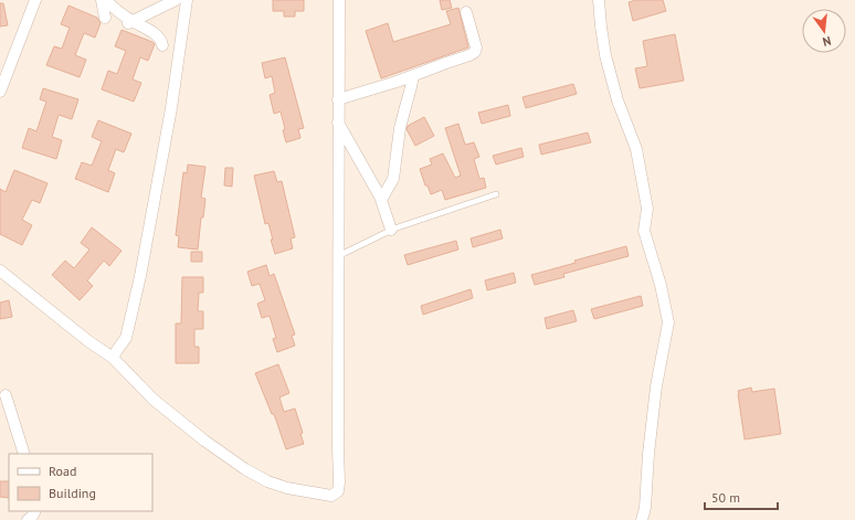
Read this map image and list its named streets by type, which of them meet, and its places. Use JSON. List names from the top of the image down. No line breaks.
{"legend":["Road","Building"],"scale_bar":"50 m","north":"bottom"}
